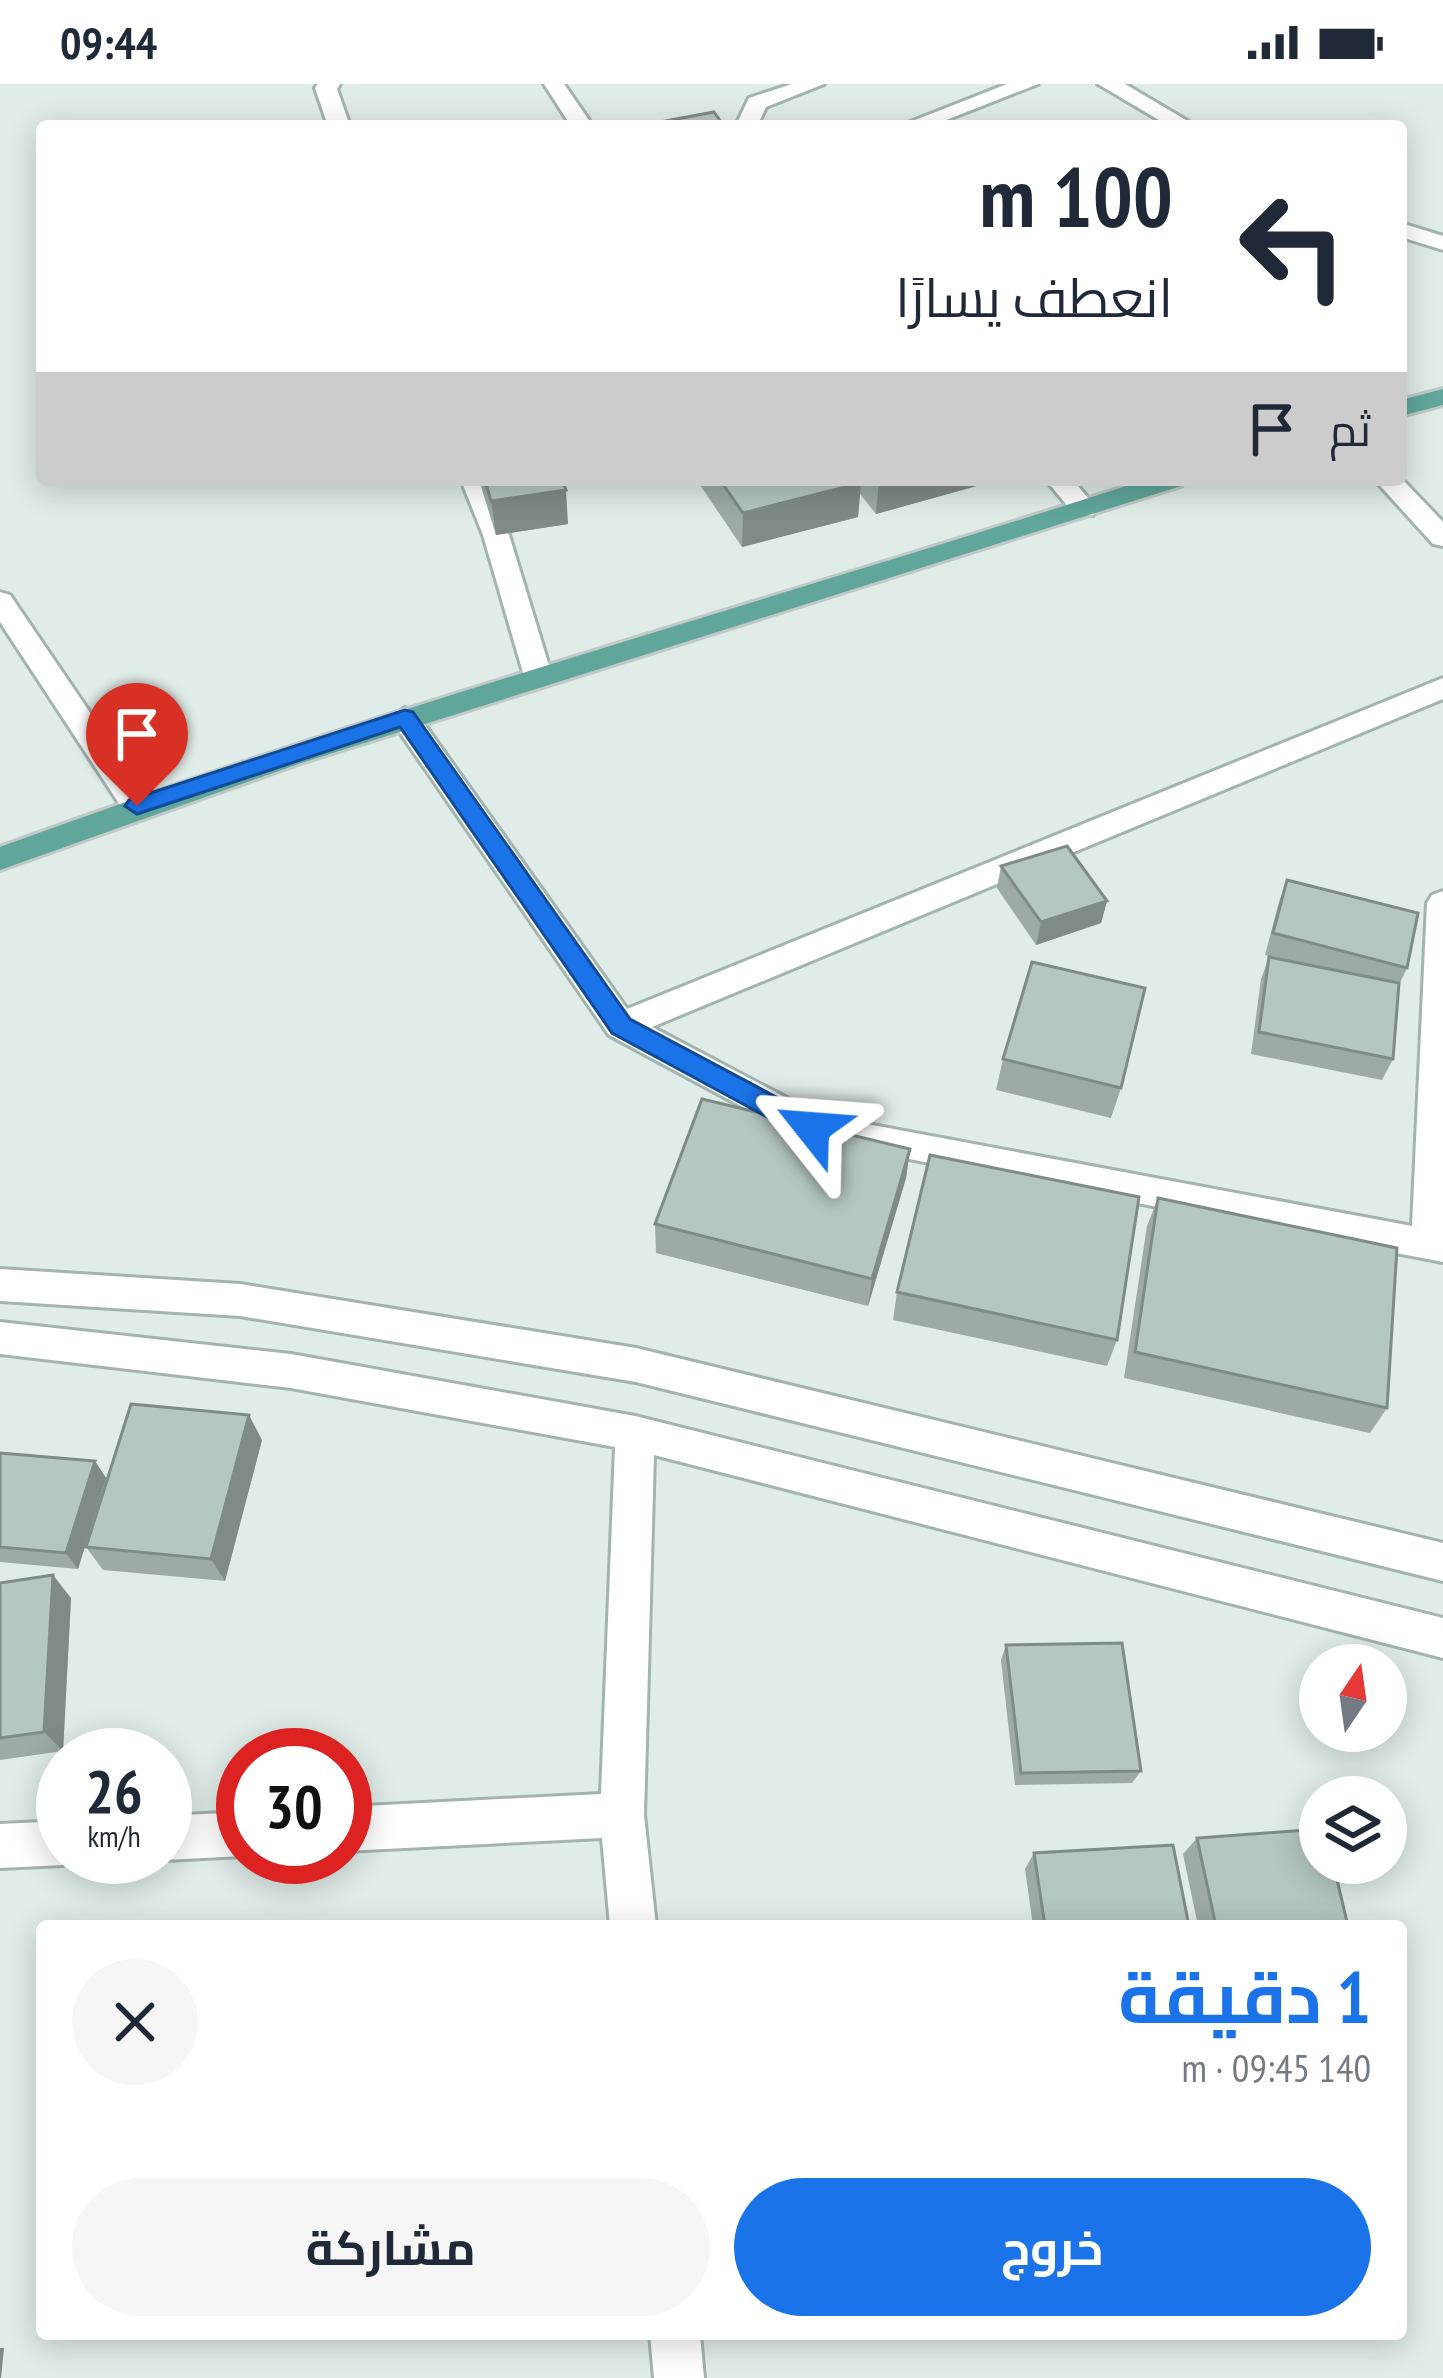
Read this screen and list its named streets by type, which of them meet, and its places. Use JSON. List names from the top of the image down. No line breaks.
{"north":"top","page":{"status":"09:44","turn":["100 m","انعطف يسارًا"],"then":"ثم","speed":"26 km/h","limit":"30","heading":["1 دقيقة","140 m · 09:45"],"buttons":["خروج","مشاركة"]}}
